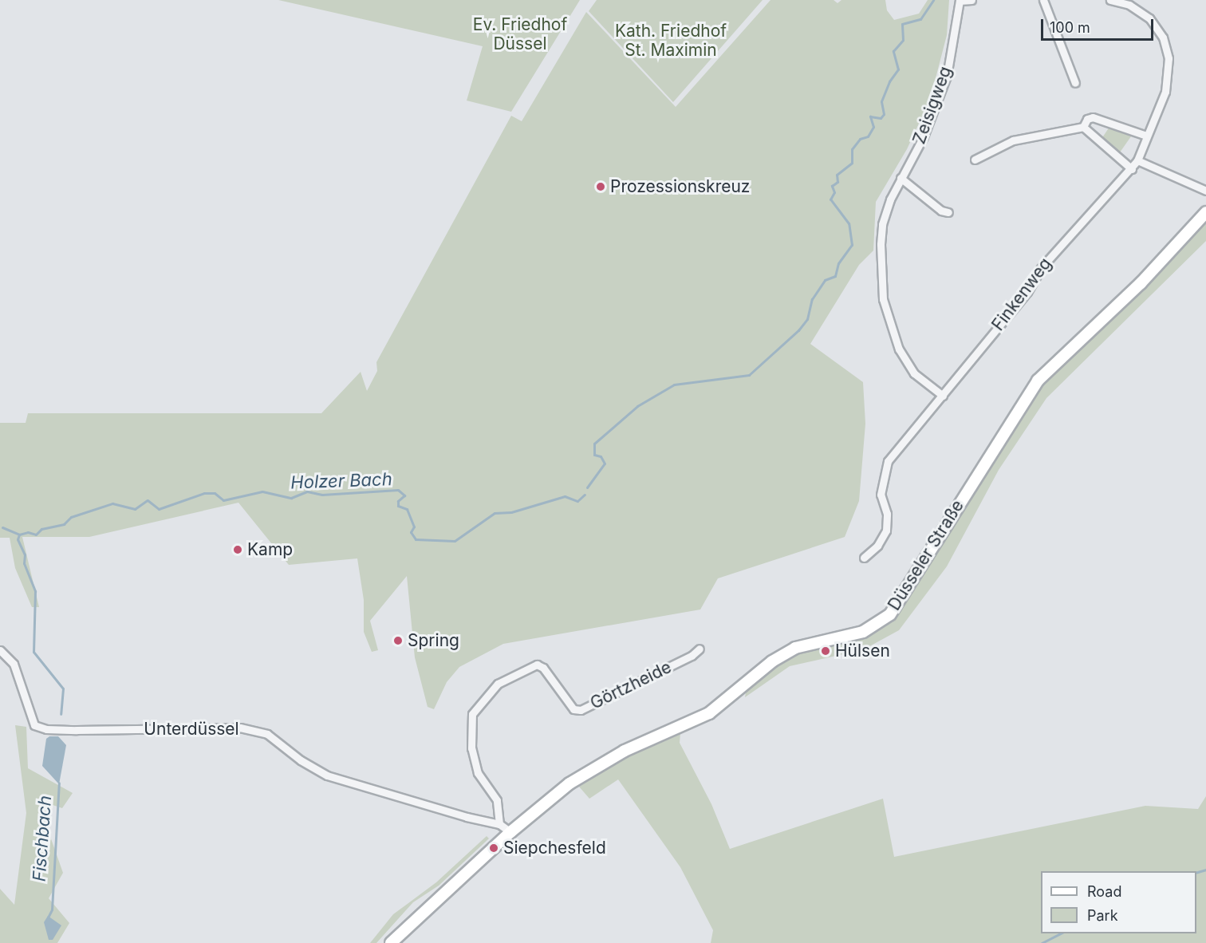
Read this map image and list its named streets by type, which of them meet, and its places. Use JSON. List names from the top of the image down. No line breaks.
{"streets":{"main road":["Düsseler Straße"],"street":["Zeisigweg","Finkenweg","Görtzheide","Unterdüssel"]},"crossings":[["Zeisigweg","Finkenweg"],["Görtzheide","Unterdüssel"]],"water":["Holzer Bach","Fischbach"],"parks":["Ev. Friedhof Düssel","Kath. Friedhof St. Maximin"],"places":["Prozessionskreuz","Kamp","Spring","Hülsen","Siepchesfeld"],"legend":["Road","Park"],"scale_bar":"100 m"}
